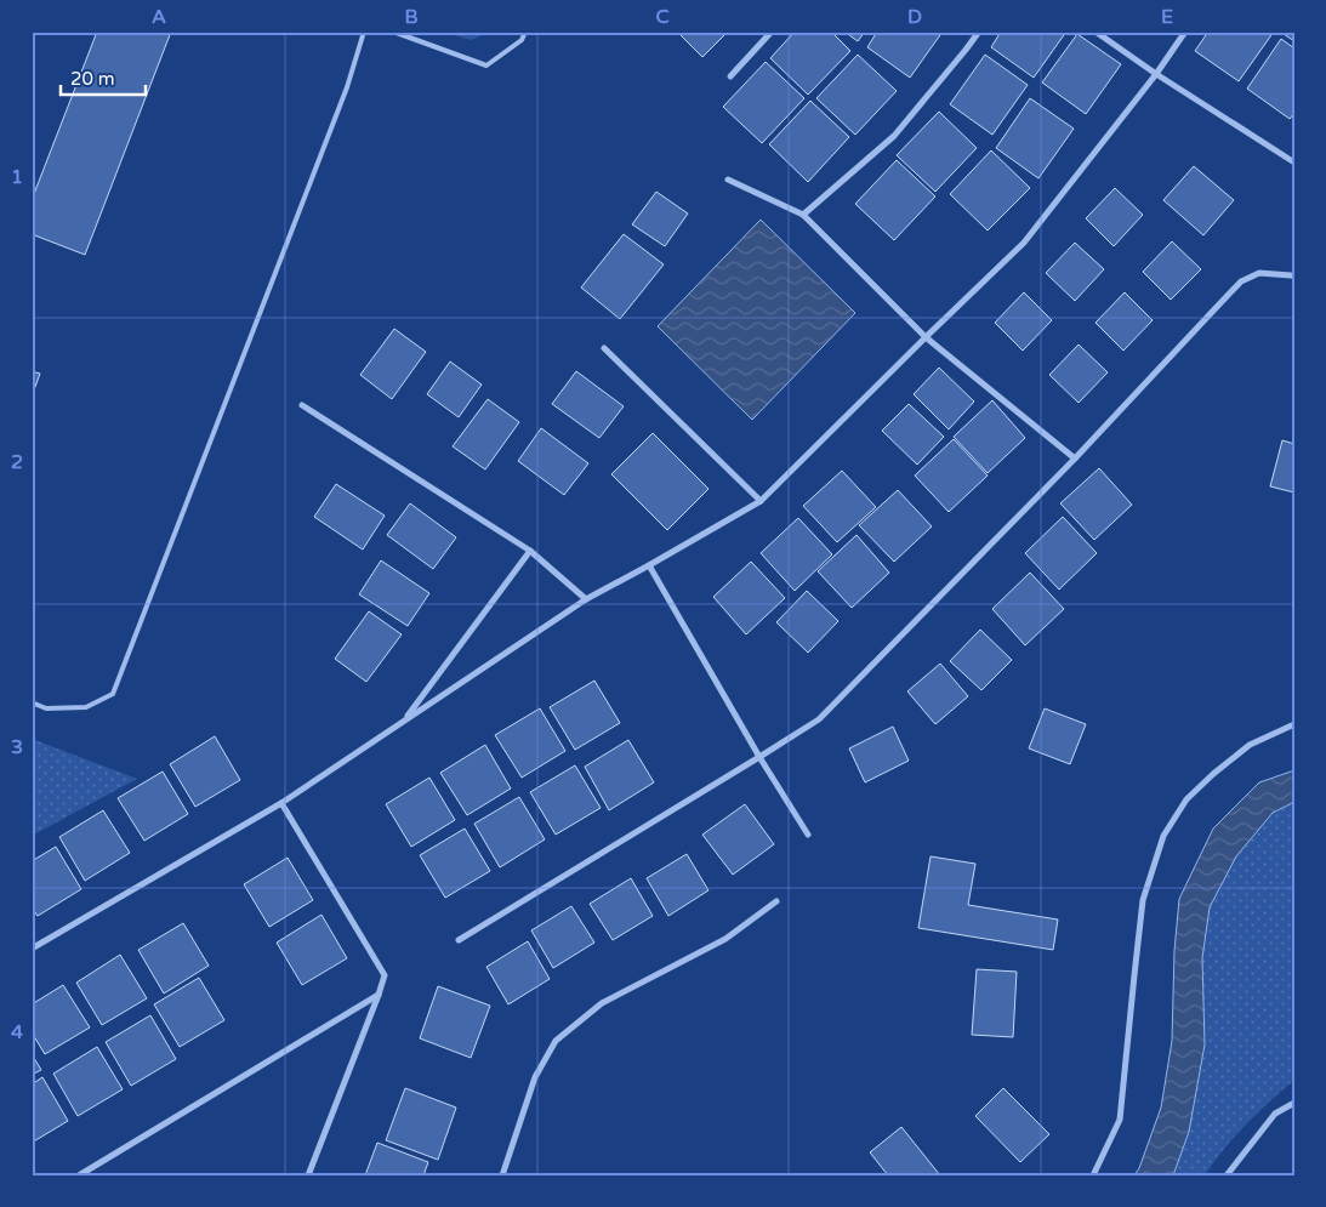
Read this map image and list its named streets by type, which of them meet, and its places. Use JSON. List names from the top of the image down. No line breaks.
{"scale_bar":"20 m","grid":{"columns":["A","B","C","D","E"],"rows":["1","2","3","4"]}}
